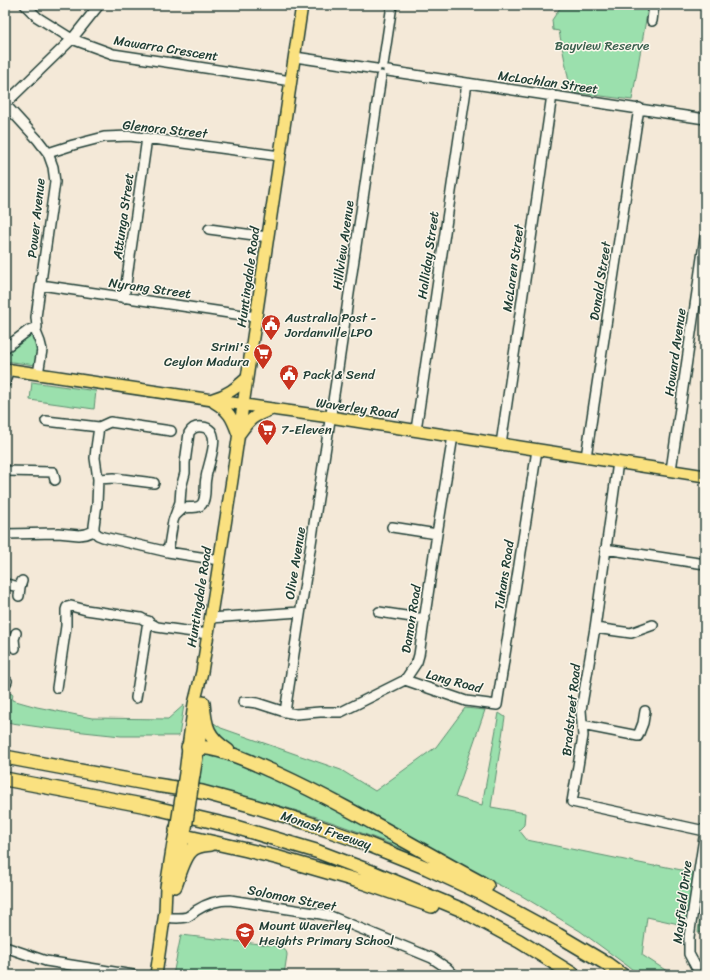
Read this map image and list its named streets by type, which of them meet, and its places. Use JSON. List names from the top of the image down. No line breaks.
{"streets":{"highway":["Monash Freeway"],"main road":["Huntingdale Road","Waverley Road"],"street":["Mawarra Crescent","McLochlan Street","Glenora Street","Attunga Street","Power Avenue","Hillview Avenue","Halliday Street","McLaren Street","Donald Street","Nyrang Street","Howard Avenue","Olive Avenue","Tuhans Road","Damon Road","Lang Road","Bradstreet Road","Solomon Street","Mayfield Drive"]},"crossings":[["Mawarra Crescent","Huntingdale Road"],["McLochlan Street","Hillview Avenue"],["McLochlan Street","Halliday Street"],["McLochlan Street","McLaren Street"],["McLochlan Street","Huntingdale Road"],["McLochlan Street","Donald Street"],["Glenora Street","Attunga Street"],["Glenora Street","Power Avenue"],["Glenora Street","Huntingdale Road"],["Attunga Street","Nyrang Street"],["Power Avenue","Nyrang Street"],["Power Avenue","Waverley Road"],["Hillview Avenue","Waverley Road"],["Hillview Avenue","Olive Avenue"],["Halliday Street","Waverley Road"],["McLaren Street","Waverley Road"],["Huntingdale Road","Nyrang Street"],["Huntingdale Road","Waverley Road"],["Huntingdale Road","Solomon Street"],["Donald Street","Waverley Road"],["Howard Avenue","Waverley Road"],["Waverley Road","Olive Avenue"],["Waverley Road","Tuhans Road"],["Waverley Road","Damon Road"],["Waverley Road","Bradstreet Road"],["Olive Avenue","Damon Road"],["Tuhans Road","Lang Road"],["Damon Road","Lang Road"],["Bradstreet Road","Mayfield Drive"]],"parks":["Bayview Reserve"],"places":{"public building":["Australia Post - Jordanville LPO","Pack & Send"],"supermarket":["Srini's Ceylon Madura","7-Eleven"],"school or university":["Mount Waverley Heights Primary School"]}}
